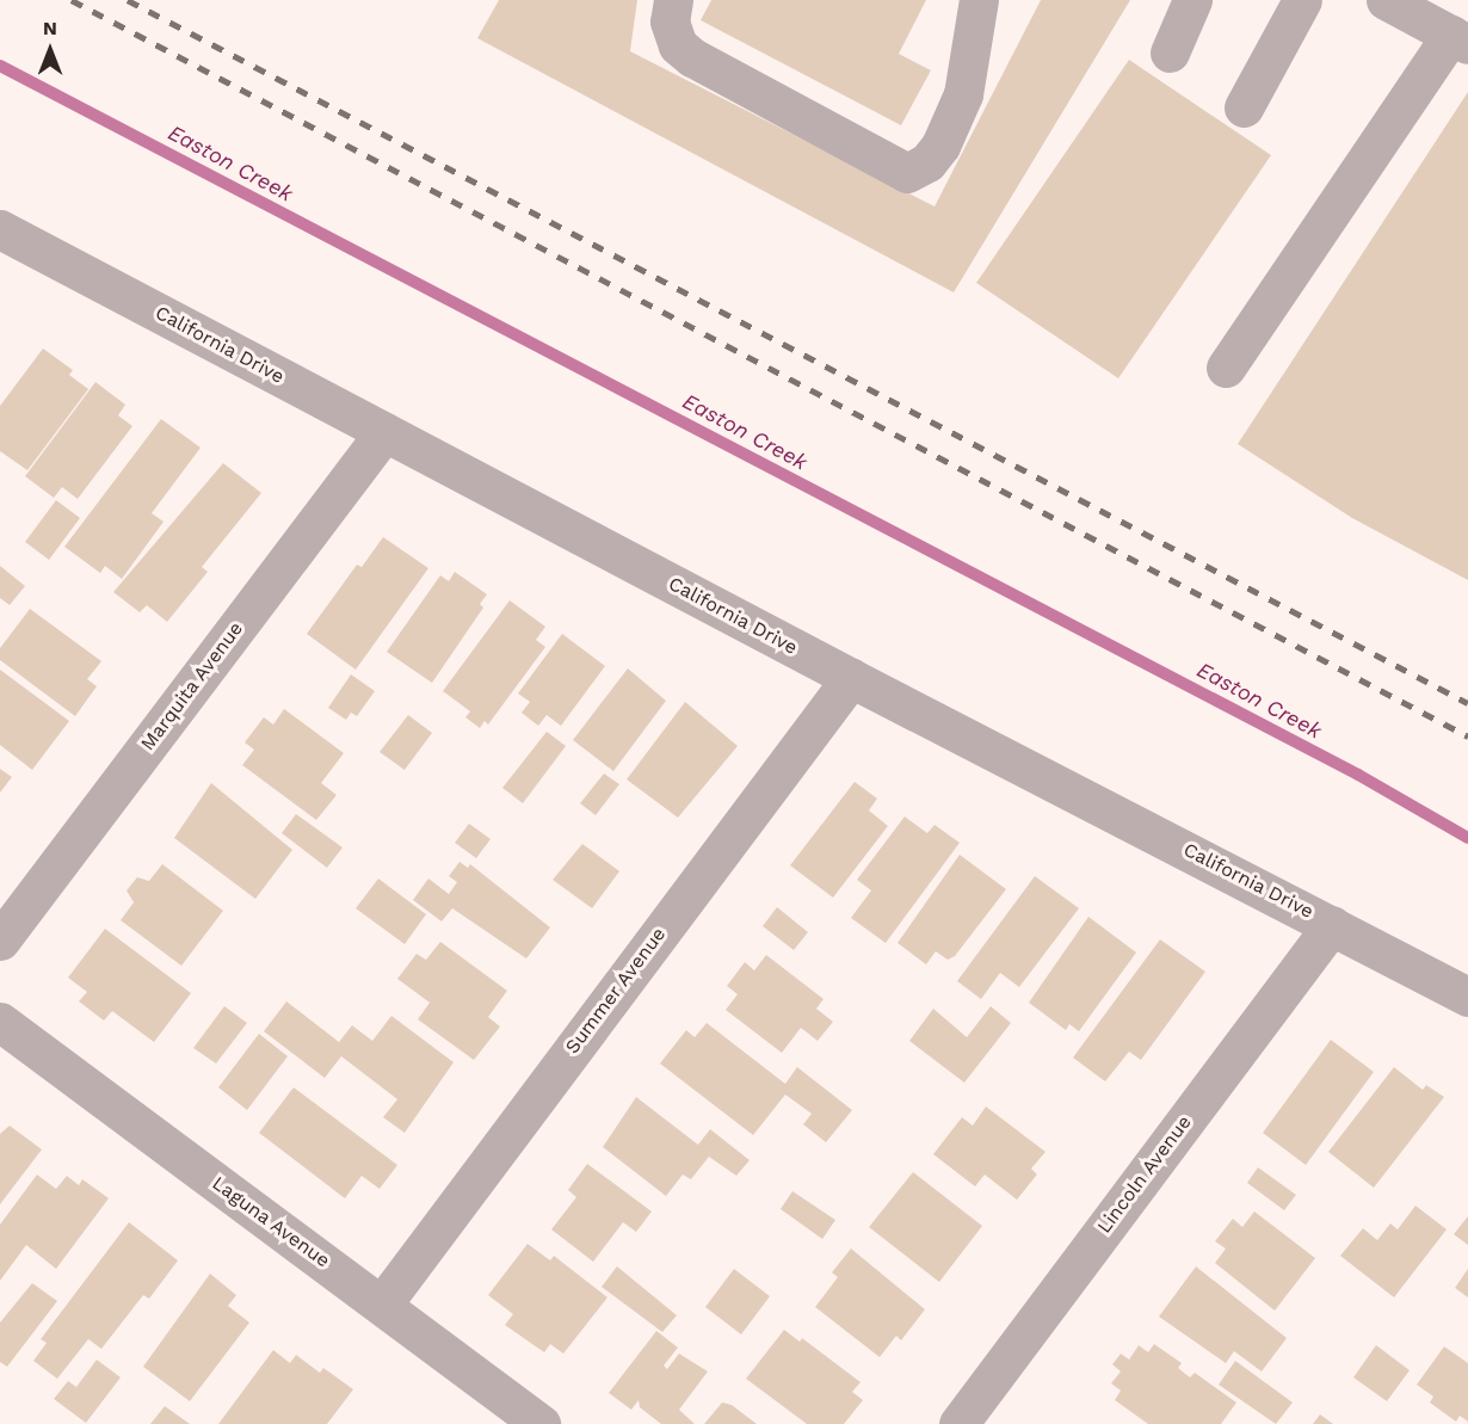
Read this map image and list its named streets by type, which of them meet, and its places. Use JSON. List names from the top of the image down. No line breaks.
{"streets":{"street":["California Drive","Marquita Avenue","Summer Avenue","Lincoln Avenue","Laguna Avenue"]},"crossings":[["California Drive","Marquita Avenue"],["California Drive","Summer Avenue"],["California Drive","Lincoln Avenue"],["Summer Avenue","Laguna Avenue"]],"water":["Easton Creek"],"north":"top"}
